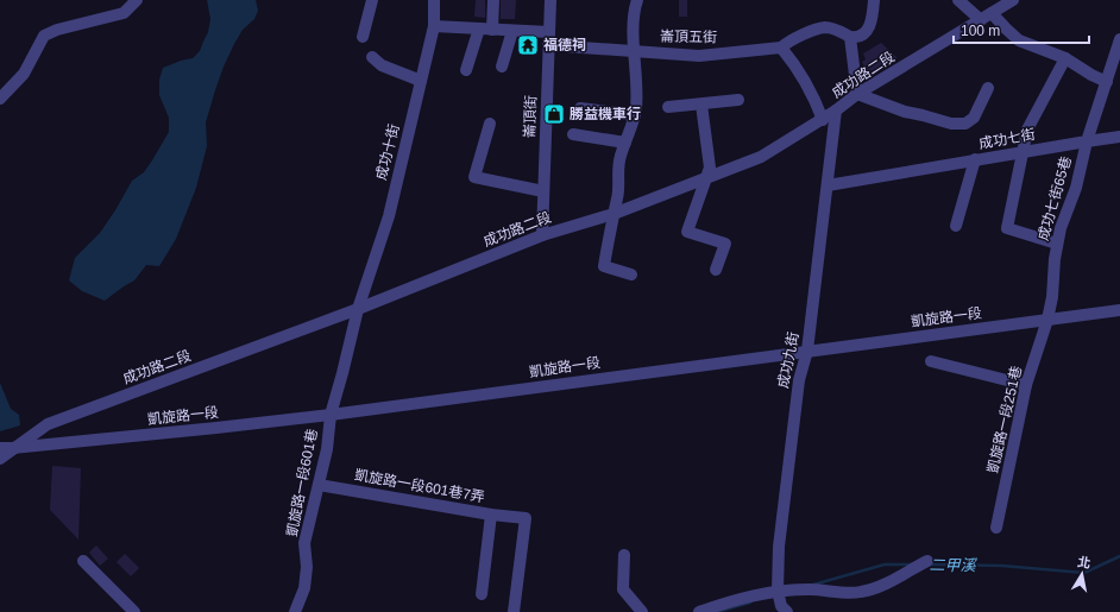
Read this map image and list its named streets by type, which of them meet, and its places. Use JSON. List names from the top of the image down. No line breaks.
{"streets":{"street":["崙頂五街","成功路二段","崙頂街","成功七街","成功十街","成功七街65巷","凱旋路一段","成功九街","凱旋路一段251巷","凱旋路一段601巷","凱旋路一段601巷7弄"]},"crossings":[["崙頂五街","崙頂街"],["崙頂五街","成功十街"],["成功路二段","崙頂街"],["成功路二段","成功十街"],["成功路二段","凱旋路一段"],["成功路二段","成功九街"],["成功七街","成功七街65巷"],["成功七街","成功九街"],["成功十街","凱旋路一段"],["成功十街","凱旋路一段601巷"],["成功七街65巷","凱旋路一段"],["成功七街65巷","凱旋路一段251巷"],["凱旋路一段","成功九街"],["凱旋路一段","凱旋路一段251巷"],["凱旋路一段","凱旋路一段601巷"],["凱旋路一段601巷","凱旋路一段601巷7弄"]],"water":["二甲溪"],"places":{"temple":["福德祠"],"shop":["勝益機車行"]},"scale_bar":"100 m","north":"top"}
